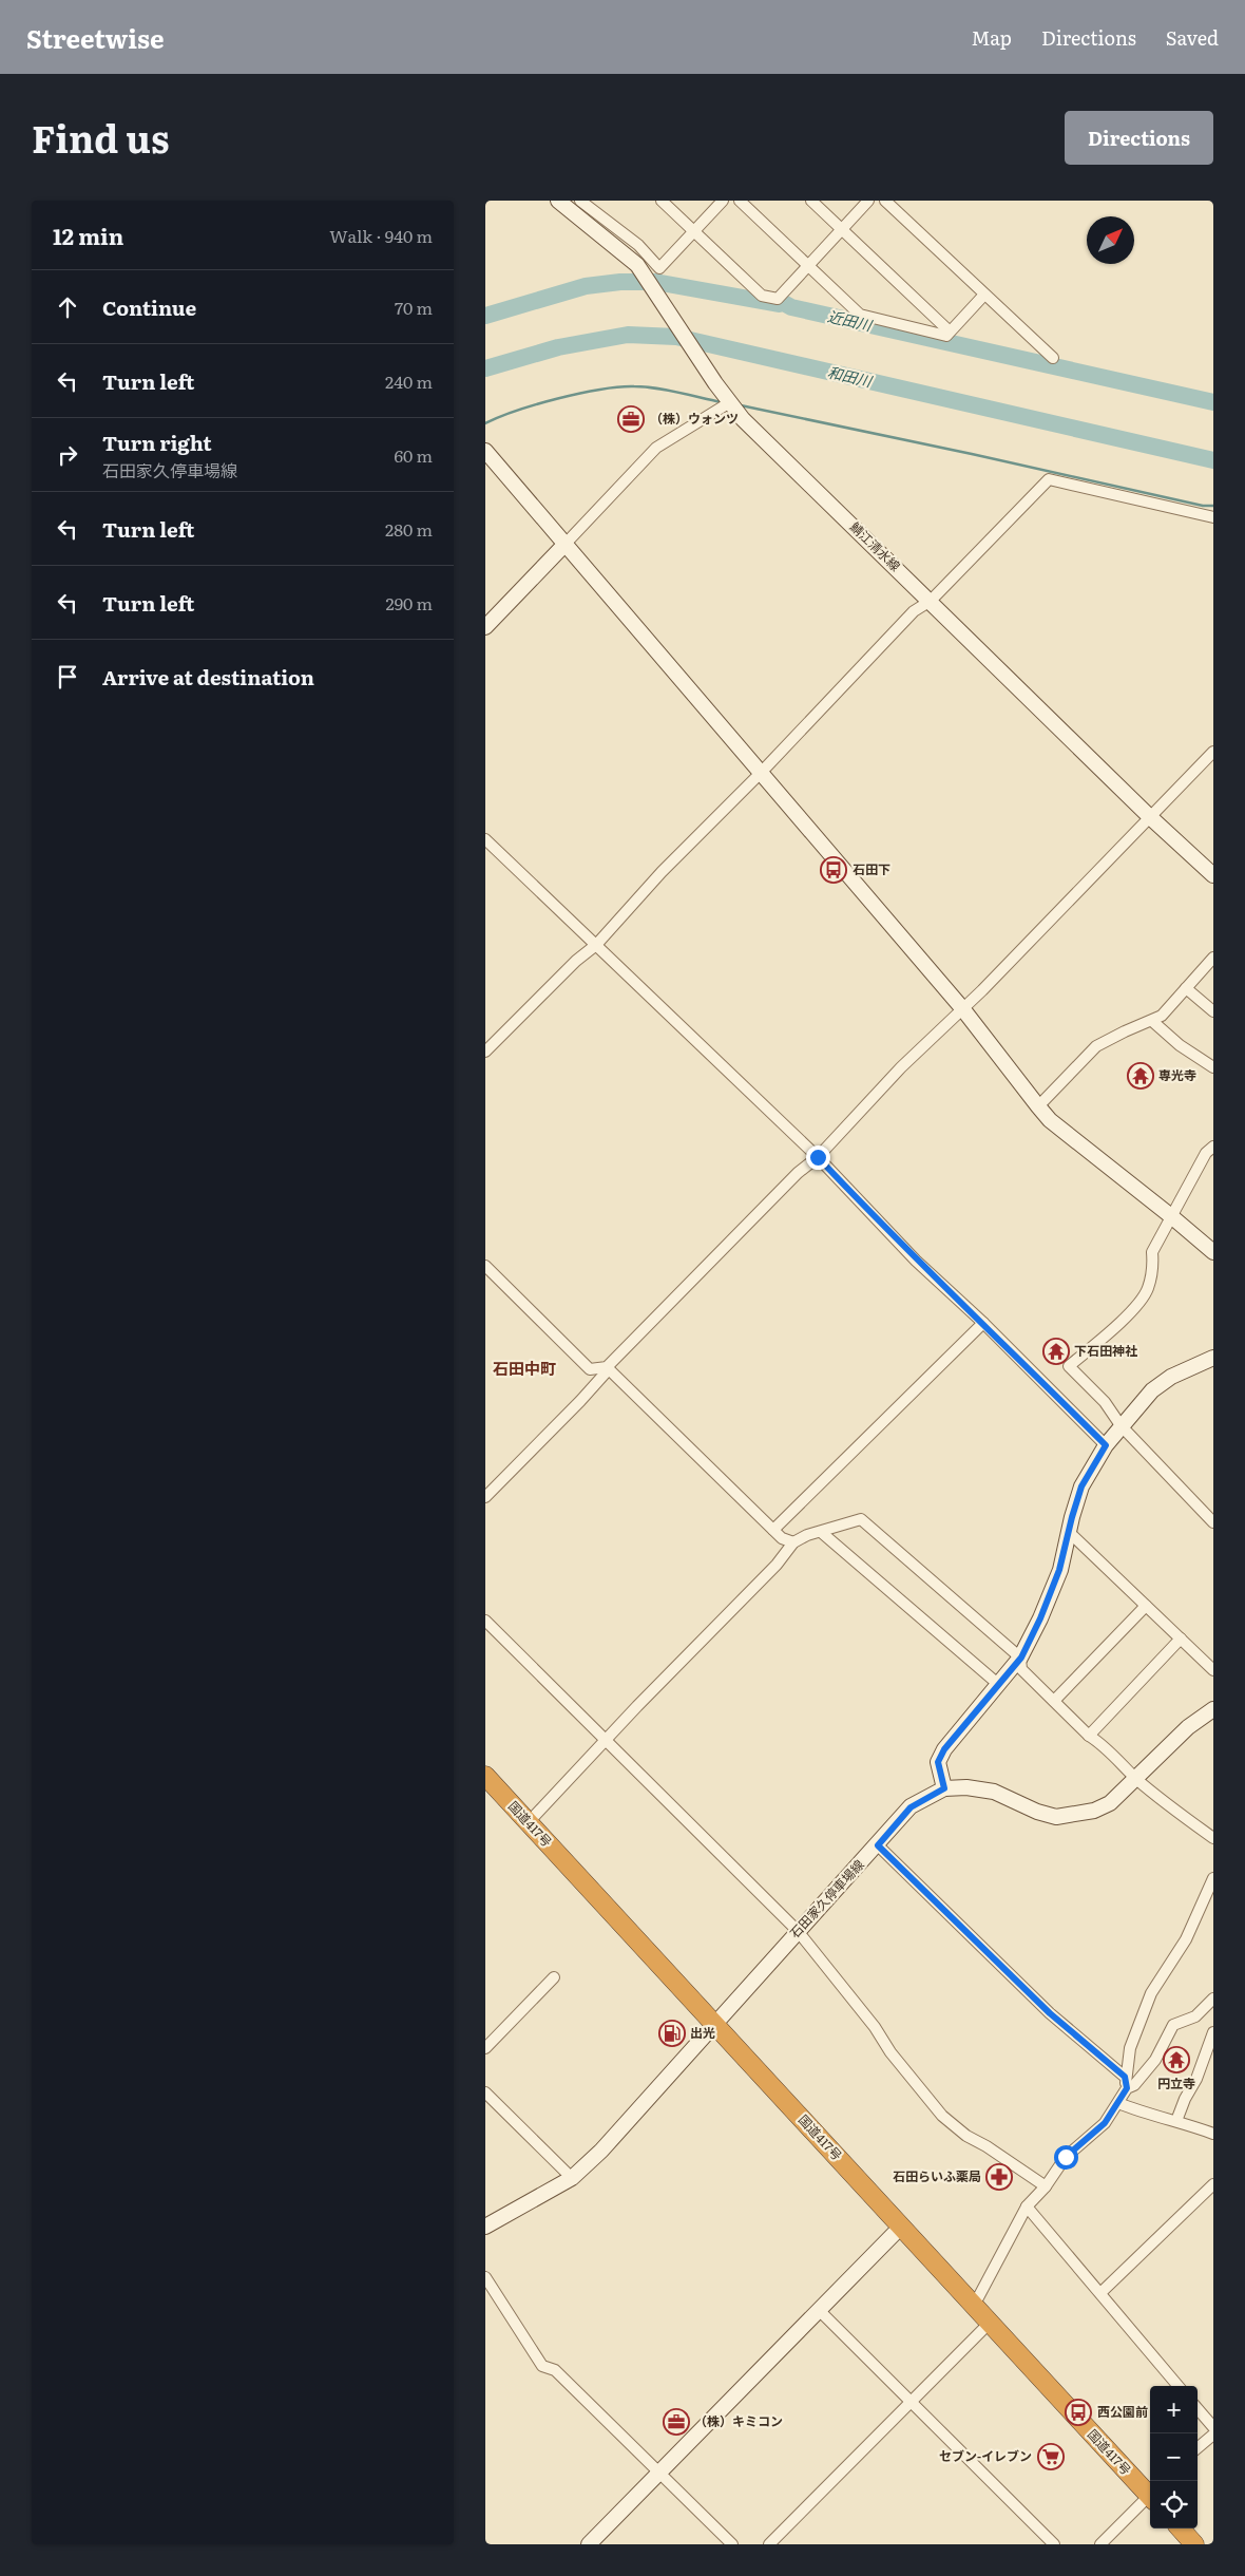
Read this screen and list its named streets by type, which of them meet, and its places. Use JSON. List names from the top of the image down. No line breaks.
{"streets":{"highway":["国道417号"],"street":["鯖江清水線","石田家久停車場線"]},"crossings":[["国道417号","石田家久停車場線"]],"districts":["石田中町"],"water":["近田川","和田川"],"places":{"office":["（株）ウォンツ","（株）キミコン"],"bus stop":["石田下","西公園前"],"temple":["専光寺","下石田神社","円立寺"],"fuel station":["出光"],"pharmacy":["石田らいふ薬局"],"supermarket":["セブン-イレブン"]},"north":"top right","page":{"header":"Streetwise","nav":["Map","Directions","Saved"],"title":"Find us","buttons":"Directions","heading":["12 min","Walk · 940 m"],"list":[["Continue","70 m"],["Turn left","240 m"],["Turn right","石田家久停車場線","60 m"],["Turn left","280 m"],["Turn left","290 m"],"Arrive at destination"],"map_buttons":["+","−"]}}
